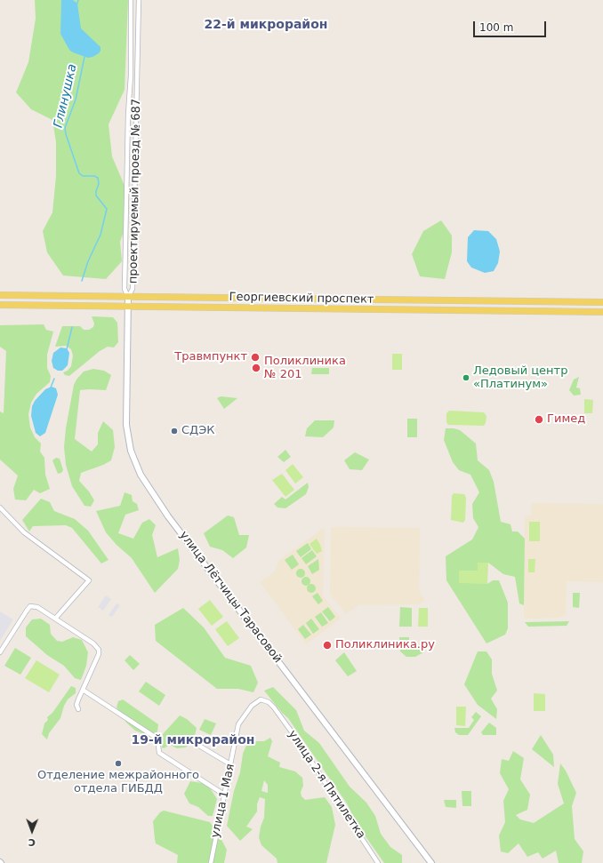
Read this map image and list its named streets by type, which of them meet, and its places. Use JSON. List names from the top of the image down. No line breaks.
{"streets":{"main road":["Георгиевский проспект","улица Лётчицы Тарасовой"],"street":["проектируемый проезд № 687","улица 2-я Пятилетка","улица 1 Мая"]},"crossings":[["проектируемый проезд № 687","Георгиевский проспект"],["проектируемый проезд № 687","улица Лётчицы Тарасовой"],["Георгиевский проспект","улица Лётчицы Тарасовой"],["улица 2-я Пятилетка","улица 1 Мая"]],"districts":["22-й микрорайон","19-й микрорайон"],"water":["Глинушка"],"places":["Травмпункт","Поликлиника № 201","Ледовый центр «Платинум»","Гимед","СДЭК","Поликлиника.ру","Отделение межрайонного отдела ГИБДД"],"scale_bar":"100 m","north":"bottom"}
